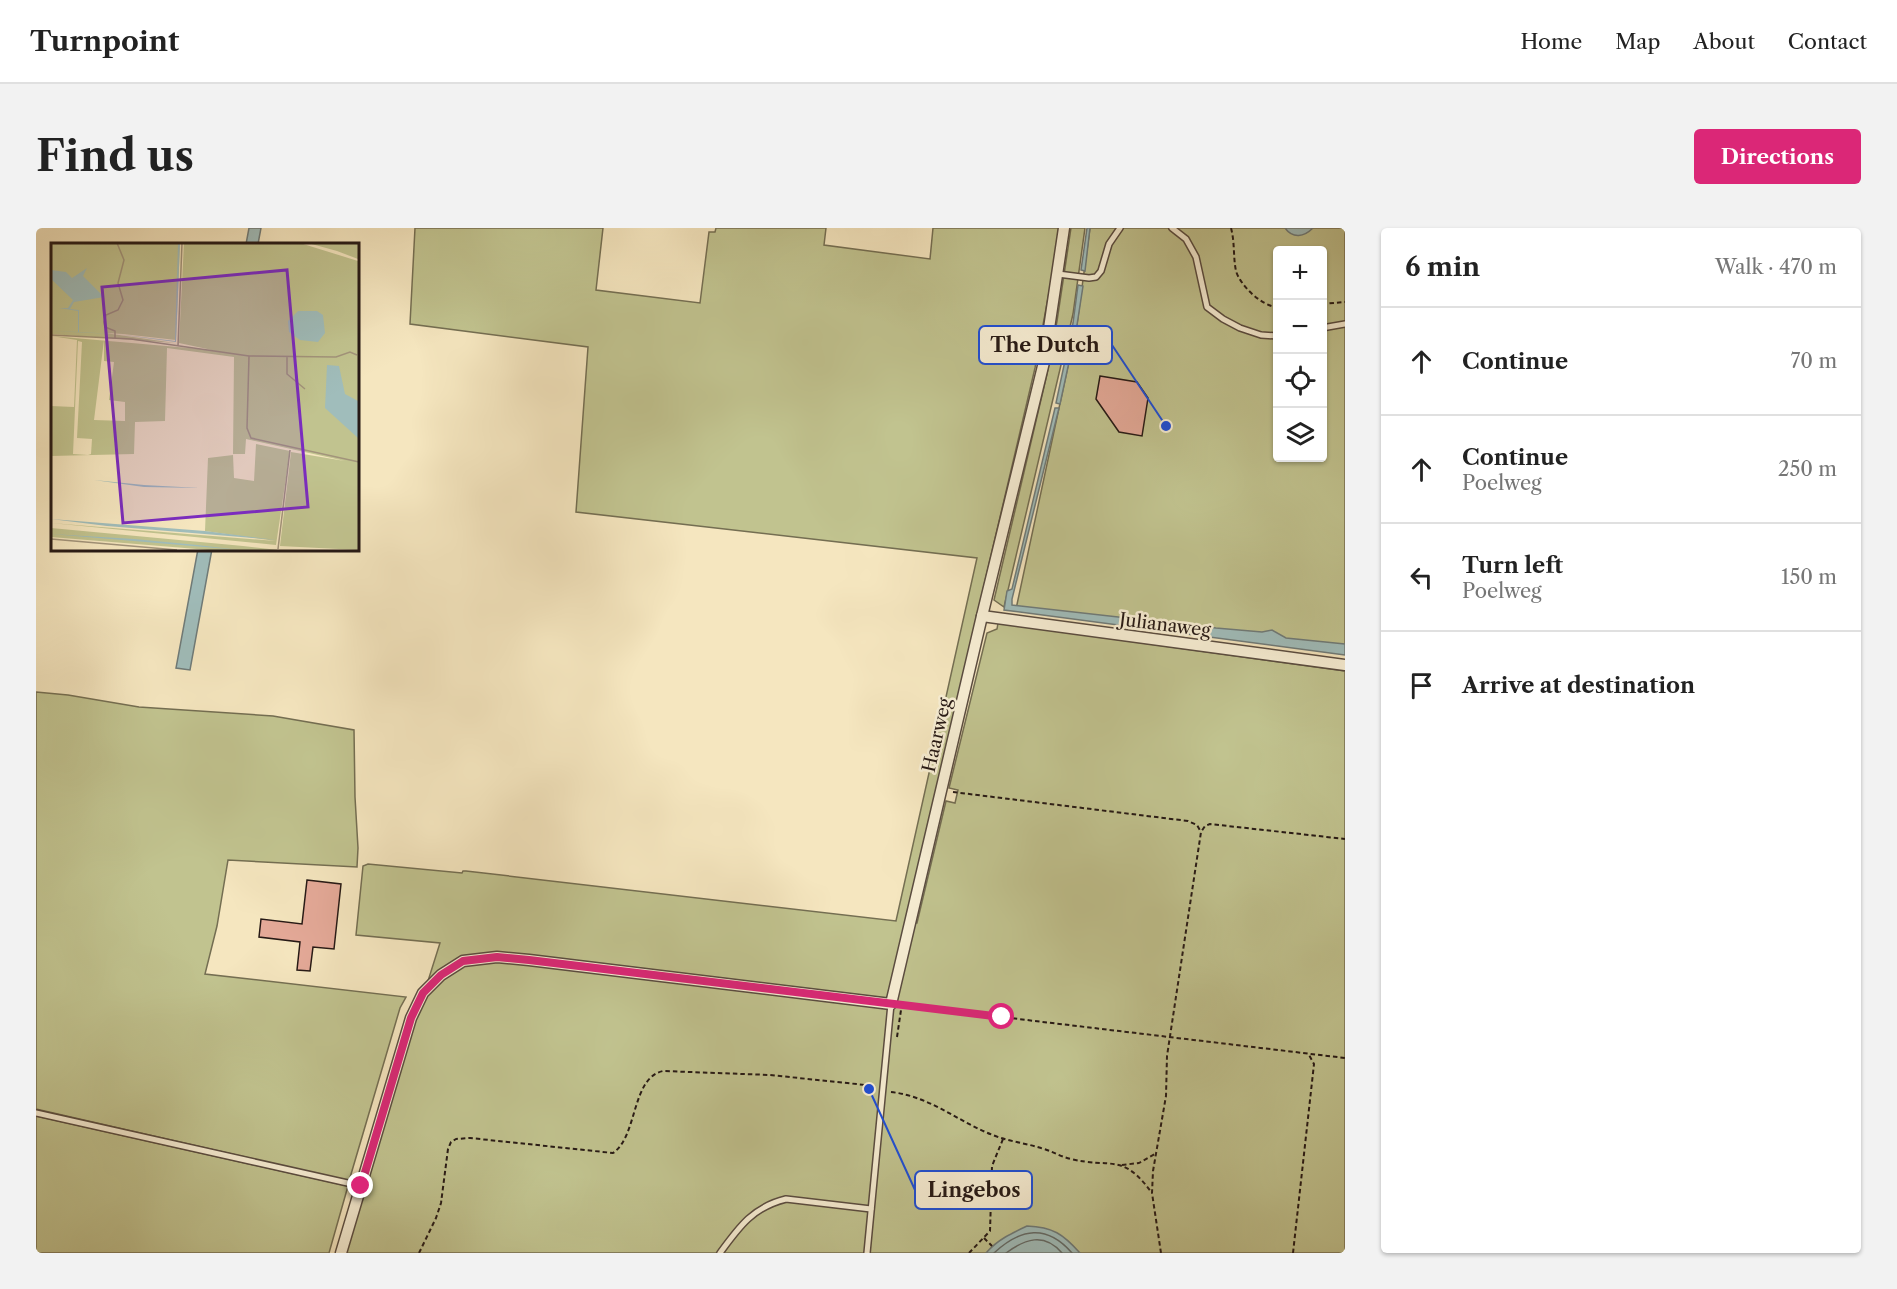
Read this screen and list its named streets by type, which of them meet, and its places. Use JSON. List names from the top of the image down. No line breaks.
{"streets":{"street":["Julianaweg","Haarweg"]},"crossings":[["Julianaweg","Haarweg"]],"places":["The Dutch","Lingebos"],"page":{"header":"Turnpoint","nav":["Home","Map","About","Contact"],"buttons":"Directions","title":"Find us","heading":["6 min","Walk · 470 m"],"map_buttons":["+","−"],"list":[["Continue","70 m"],["Continue","Poelweg","250 m"],["Turn left","Poelweg","150 m"],"Arrive at destination"]}}
